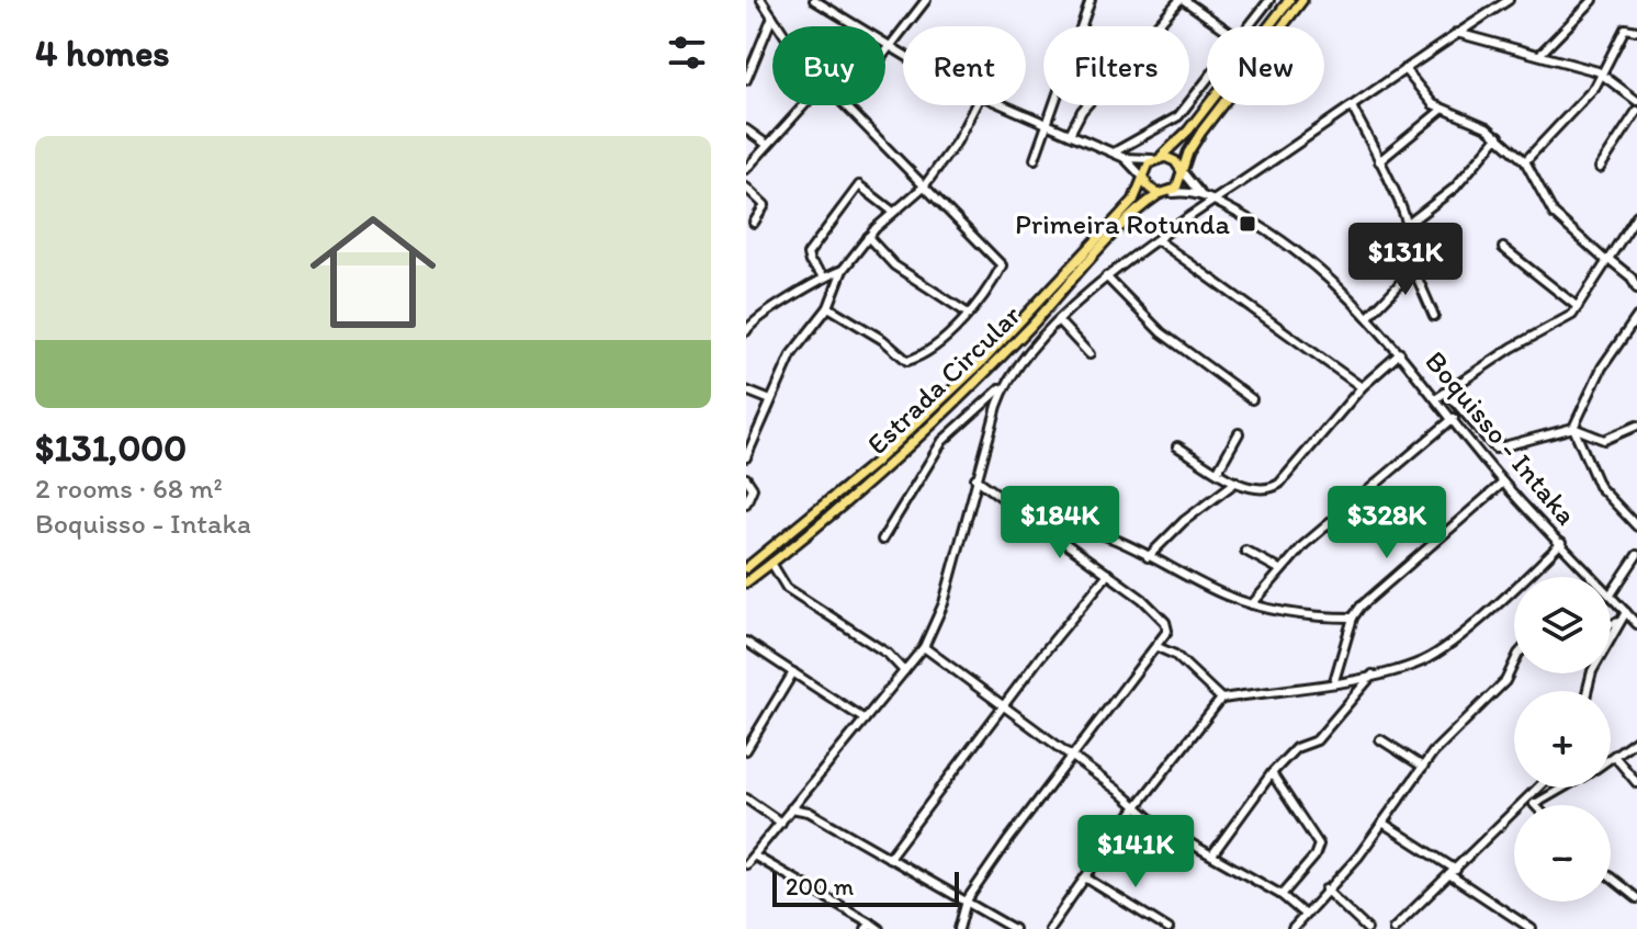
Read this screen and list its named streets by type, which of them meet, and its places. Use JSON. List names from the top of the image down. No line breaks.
{"streets":{"main road":["Estrada Circular"],"street":["Boquisso - Intaka"]},"places":{"transit":["Primeira Rotunda"]},"scale_bar":"200 m","page":{"heading":"4 homes","chip":["Buy","Rent","Filters","New"],"list":[{"name":"$131,000","note":"2 rooms · 68 m² · Boquisso - Intaka"}],"price":["$131K","$184K","$328K","$141K"],"map_buttons":["+","−"],"scale":"200 m"}}
